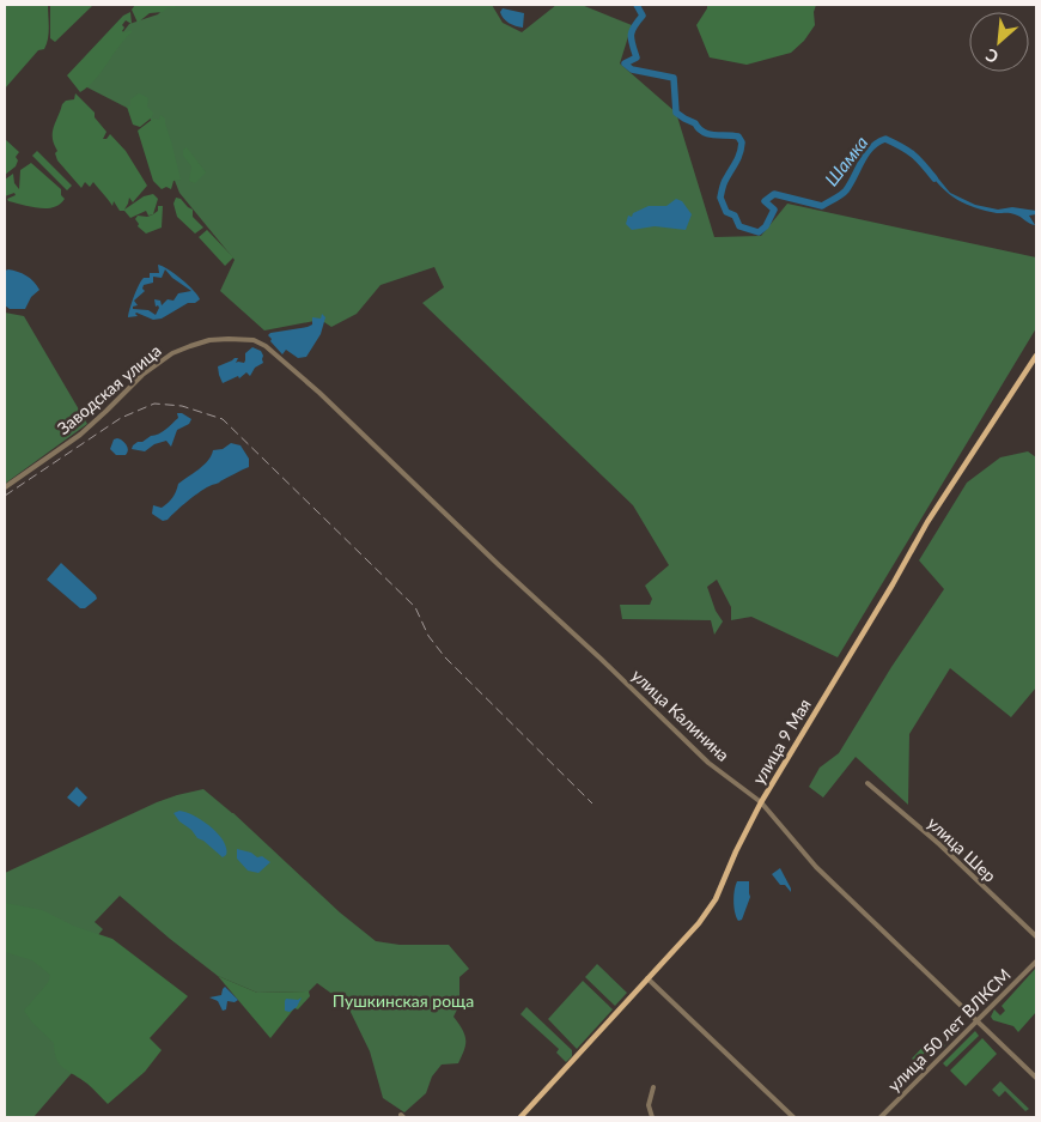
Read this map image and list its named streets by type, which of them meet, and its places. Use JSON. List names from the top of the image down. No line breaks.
{"streets":{"main road":["улица 9 Мая"],"street":["Заводская улица","улица Калинина","улица Шер","улица 50 лет ВЛКСМ"]},"crossings":[["Заводская улица","улица Калинина"],["улица Калинина","улица 9 Мая"],["улица Калинина","улица 50 лет ВЛКСМ"]],"water":["Шамка"],"parks":["Пушкинская роща"],"north":"bottom left"}
